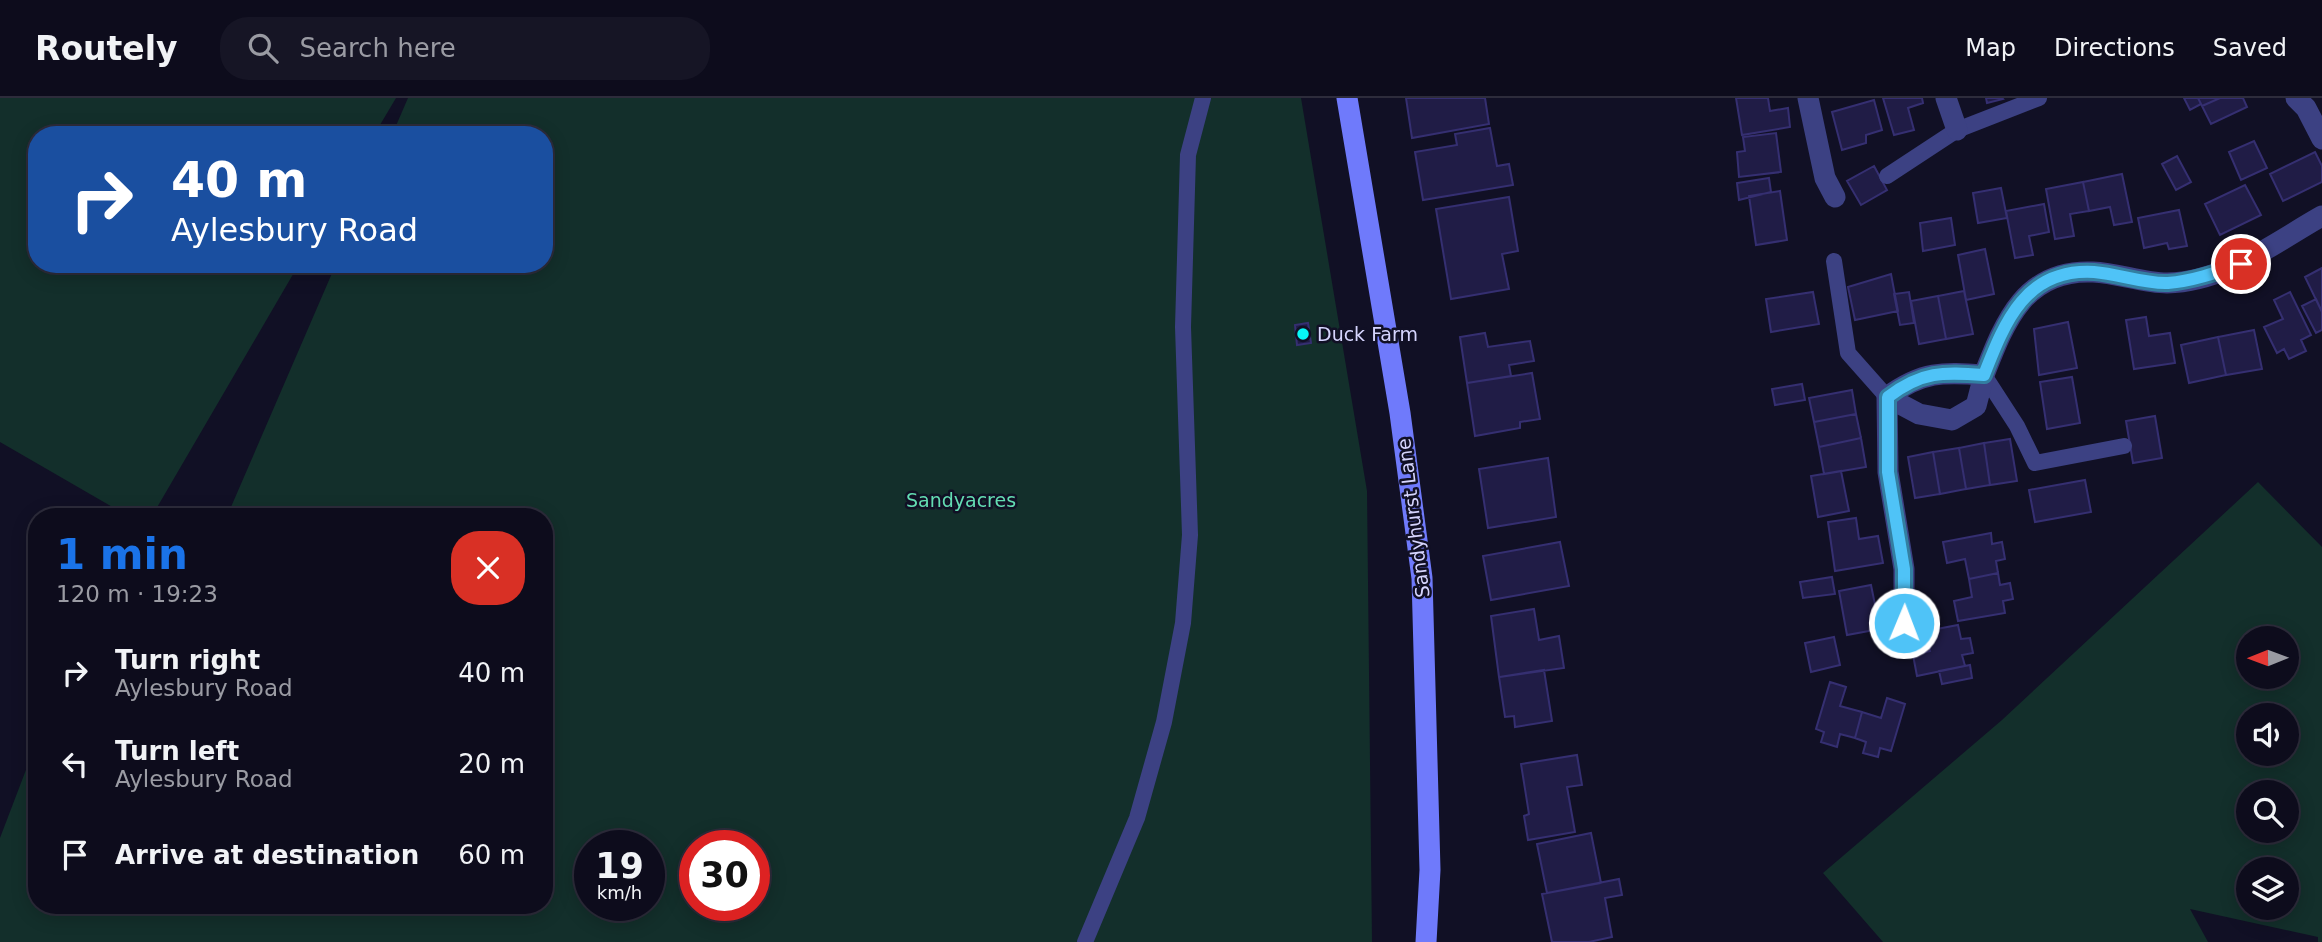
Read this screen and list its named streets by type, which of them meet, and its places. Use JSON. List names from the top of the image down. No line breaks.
{"streets":{"street":["Sandyhurst Lane"]},"parks":["Sandyacres"],"places":["Duck Farm"],"north":"left","page":{"header":"Routely","search":"Search here","nav":["Map","Directions","Saved"],"turn":["40 m","Aylesbury Road"],"heading":["1 min","120 m · 19:23"],"list":[{"name":"Turn right","note":"Aylesbury Road","value":"40 m"},{"name":"Turn left","note":"Aylesbury Road","value":"20 m"},{"name":"Arrive at destination","value":"60 m"}],"speed":"19 km/h","limit":"30"}}
